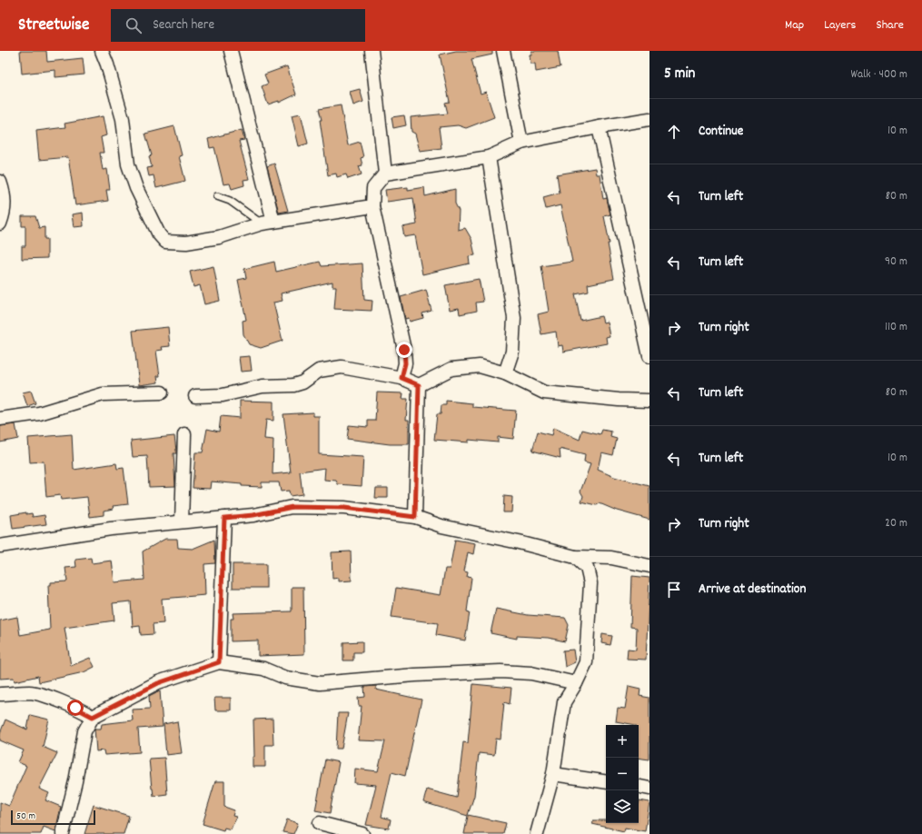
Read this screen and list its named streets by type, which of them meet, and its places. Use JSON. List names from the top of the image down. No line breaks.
{"scale_bar":"50 m","page":{"header":"Streetwise","search":"Search here","nav":["Map","Layers","Share"],"heading":["5 min","Walk · 400 m"],"list":[["Continue","10 m"],["Turn left","80 m"],["Turn left","90 m"],["Turn right","110 m"],["Turn left","80 m"],["Turn left","10 m"],["Turn right","20 m"],"Arrive at destination"],"map_buttons":["+","−"],"scale":"50 m"}}
